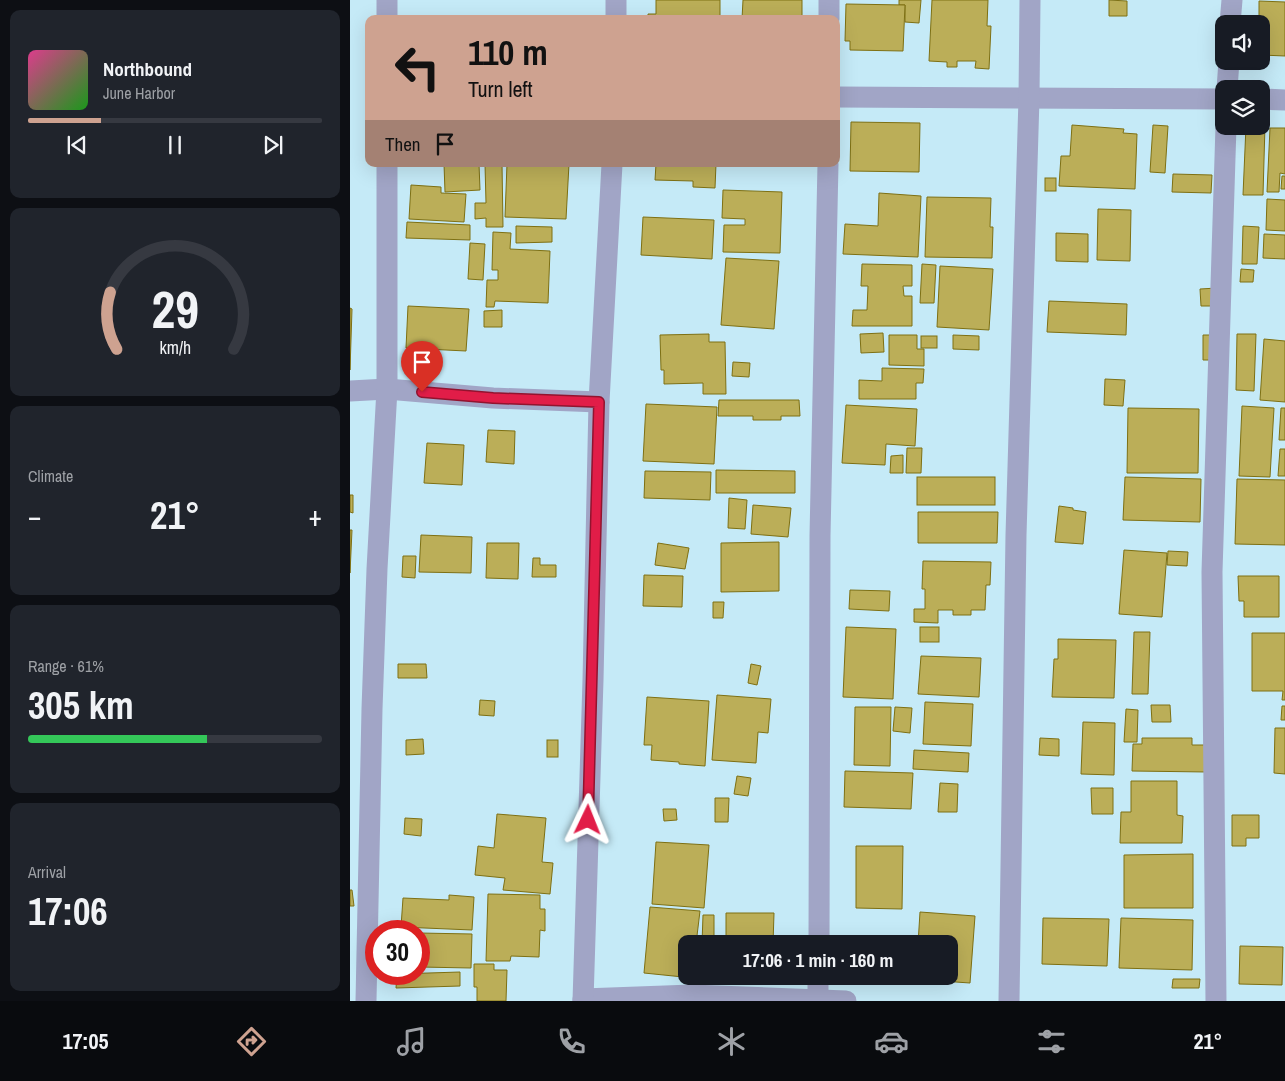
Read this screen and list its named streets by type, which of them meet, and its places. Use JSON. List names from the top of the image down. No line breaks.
{"page":{"turn":["110 m","Turn left"],"song":["Northbound","June Harbor"],"then":"Then","tile":["Climate",["Range · 61%","305 km"],["Arrival","17:06"]],"heat":["−","21°","+"],"limit":"30","trip":"17:06 · 1 min · 160 m","tabs":["17:05","21°"],"gauge":["29","km/h"]}}
